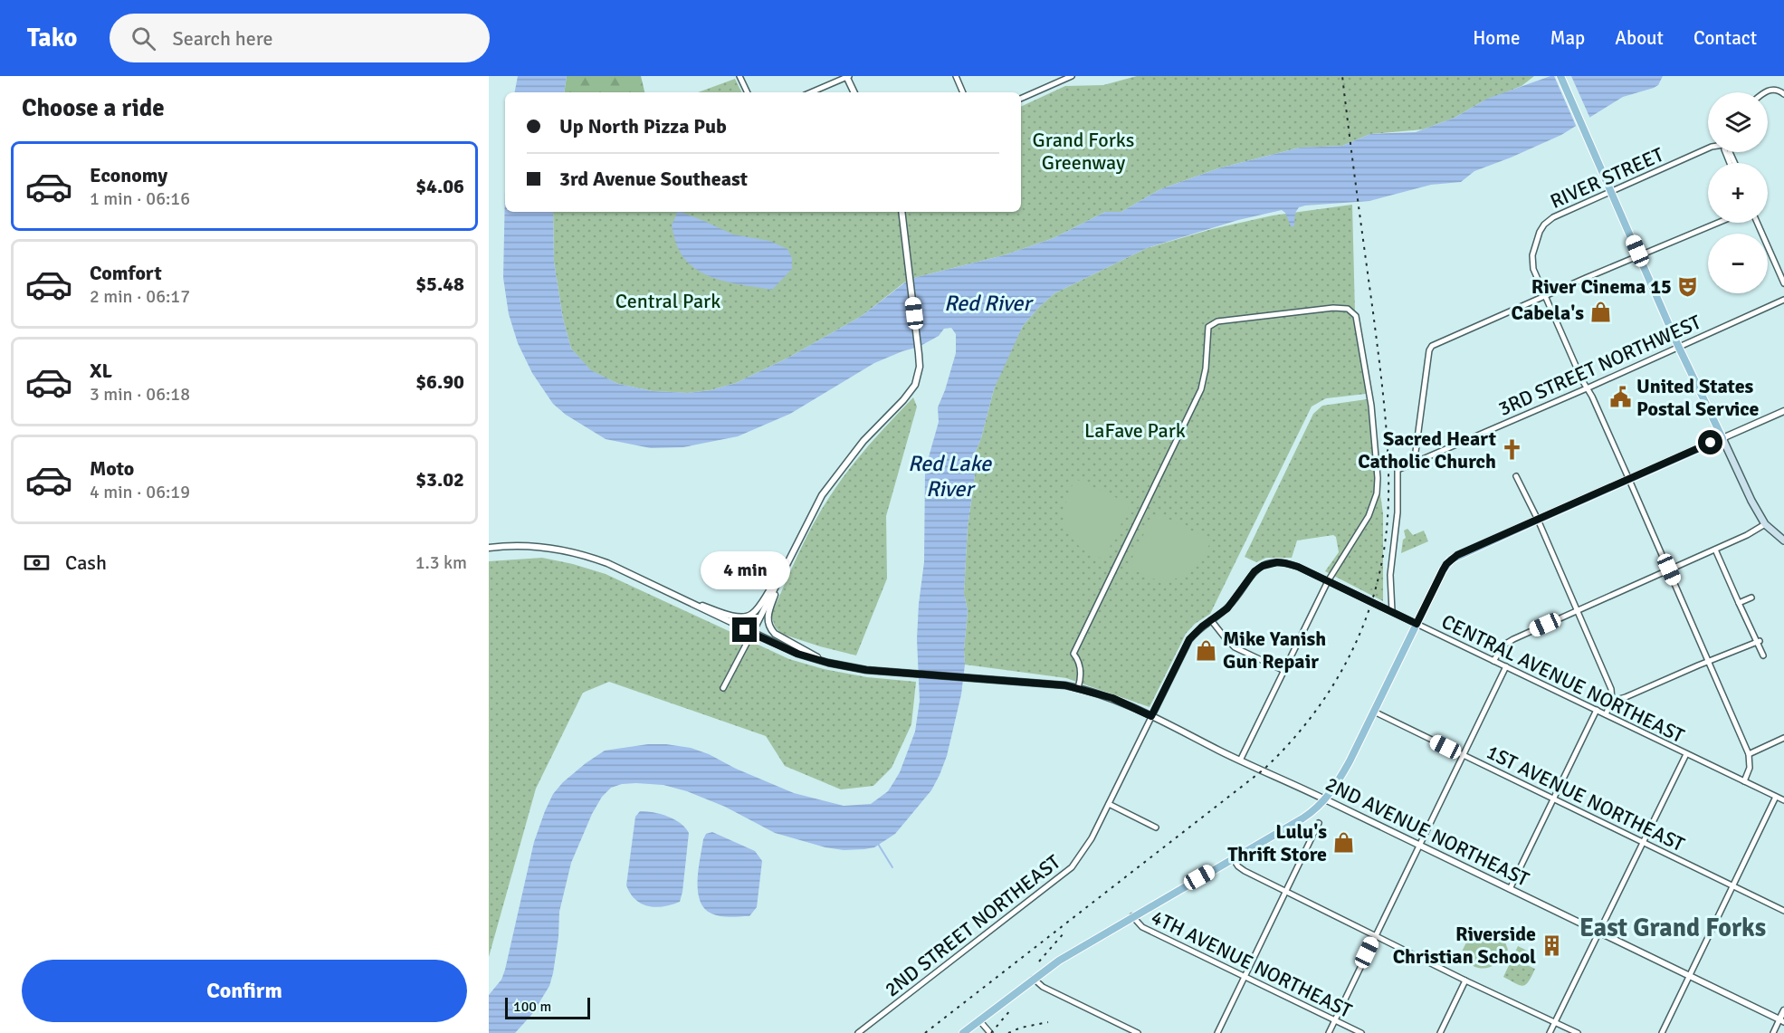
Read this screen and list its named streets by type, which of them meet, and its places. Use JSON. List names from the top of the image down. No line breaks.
{"streets":{"street":["RIVER STREET","3RD STREET NORTHWEST","CENTRAL AVENUE NORTHEAST","1ST AVENUE NORTHEAST","2ND AVENUE NORTHEAST","2ND STREET NORTHEAST","4TH AVENUE NORTHEAST"]},"crossings":[["RIVER STREET","3RD STREET NORTHWEST"],["3RD STREET NORTHWEST","CENTRAL AVENUE NORTHEAST"],["CENTRAL AVENUE NORTHEAST","2ND STREET NORTHEAST"],["2ND AVENUE NORTHEAST","2ND STREET NORTHEAST"]],"districts":["East Grand Forks"],"water":["Red River","Red Lake River"],"parks":["Grand Forks Greenway","Central Park","LaFave Park"],"places":{"theatre":["River Cinema 15"],"shop":["Cabela's","Mike Yanish Gun Repair","Lulu's Thrift Store"],"public building":["United States Postal Service"],"church":["Sacred Heart Catholic Church"],"building":["Riverside Christian School"]},"scale_bar":"100 m","page":{"header":"Tako","search":"Search here","nav":["Home","Map","About","Contact"],"heading":"Choose a ride","map_buttons":["+","−"],"banner":["Up North Pizza Pub","3rd Avenue Southeast"],"list":[{"name":"Economy","note":"1 min · 06:16","value":"$4.06"},{"name":"Comfort","note":"2 min · 06:17","value":"$5.48"},{"name":"XL","note":"3 min · 06:18","value":"$6.90"},{"name":"Moto","note":"4 min · 06:19","value":"$3.02"}],"pay":["Cash","1.3 km"],"bubble":"4 min","buttons":"Confirm","scale":"100 m"}}
